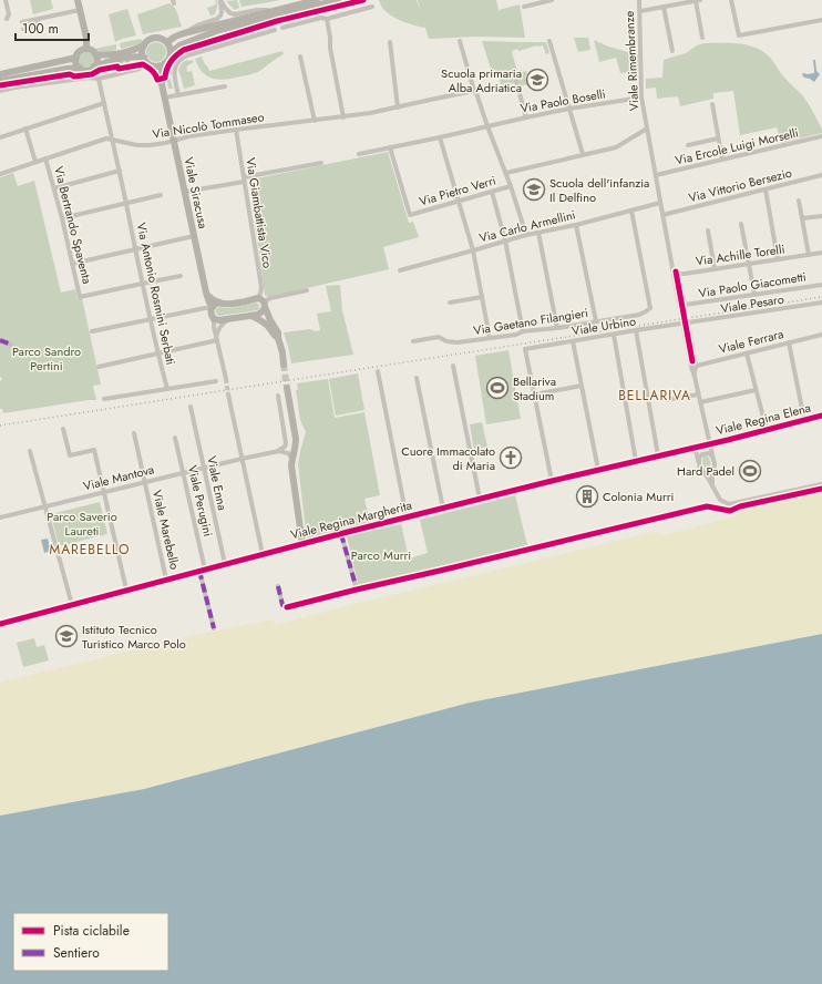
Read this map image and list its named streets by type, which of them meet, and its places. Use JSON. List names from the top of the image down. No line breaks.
{"streets":{"street":["Viale Rimembranze","Via Paolo Boselli","Via Nicolò Tommaseo","Via Ercole Luigi Morselli","Via Vittorio Bersezio","Via Pietro Verri","Viale Siracusa","Via Giambattista Vico","Via Bertrando Spaventa","Via Carlo Armellini","Via Achille Torelli","Via Paolo Giacometti","Via Antonio Rosmini Serbati","Viale Pesaro","Via Gaetano Filangieri","Viale Urbino","Viale Ferrara","Viale Regina Elena","Viale Mantova","Viale Enna","Viale Perugini","Viale Regina Margherita","Viale Marebello"]},"crossings":[["Viale Rimembranze","Via Paolo Boselli"],["Viale Rimembranze","Via Ercole Luigi Morselli"],["Viale Rimembranze","Via Vittorio Bersezio"],["Viale Rimembranze","Via Carlo Armellini"],["Via Paolo Boselli","Via Pietro Verri"],["Via Nicolò Tommaseo","Viale Siracusa"],["Via Nicolò Tommaseo","Via Giambattista Vico"],["Via Nicolò Tommaseo","Via Bertrando Spaventa"],["Via Nicolò Tommaseo","Via Antonio Rosmini Serbati"],["Via Bertrando Spaventa","Via Antonio Rosmini Serbati"],["Via Carlo Armellini","Via Gaetano Filangieri"],["Via Achille Torelli","Via Paolo Giacometti"],["Viale Pesaro","Viale Urbino"],["Viale Regina Elena","Viale Regina Margherita"],["Viale Mantova","Viale Enna"],["Viale Mantova","Viale Perugini"],["Viale Mantova","Viale Marebello"],["Viale Enna","Viale Regina Margherita"],["Viale Perugini","Viale Regina Margherita"],["Viale Regina Margherita","Viale Marebello"]],"districts":["BELLARIVA","MAREBELLO"],"parks":["Parco Sandro Pertini","Parco Saverio Laureti","Parco Murri"],"places":{"school or university":["Scuola primaria Alba Adriatica","Scuola dell'infanzia Il Delfino","Istituto Tecnico Turistico Marco Polo"],"sports":["Bellariva Stadium","Hard Padel"],"church":["Cuore Immacolato di Maria"],"building":["Colonia Murri"]},"legend":["Pista ciclabile","Sentiero"],"scale_bar":"100 m"}
